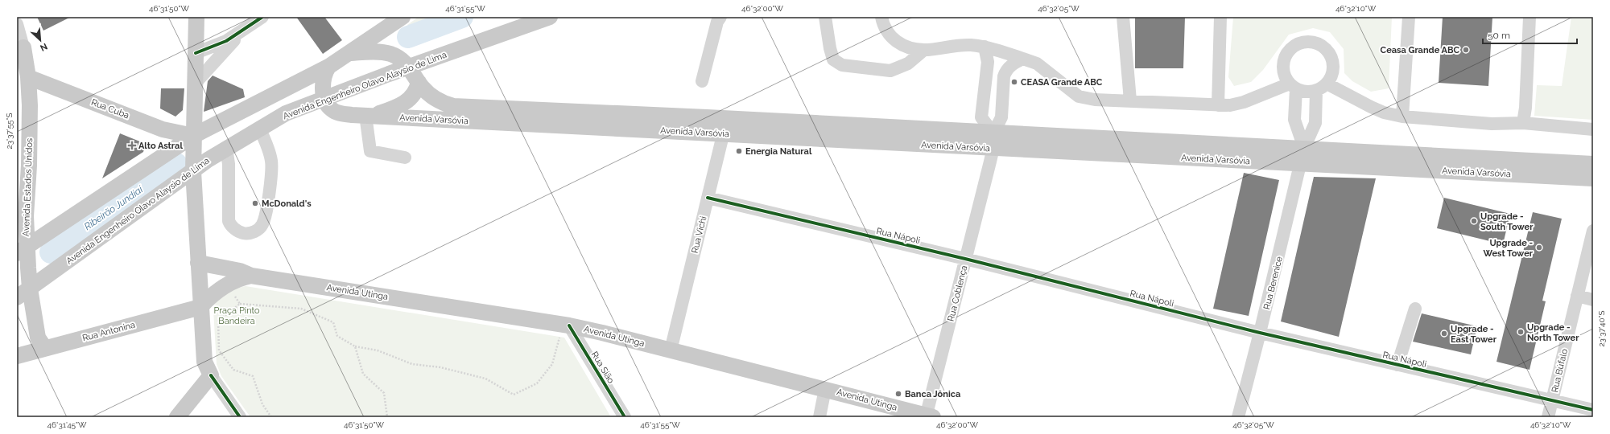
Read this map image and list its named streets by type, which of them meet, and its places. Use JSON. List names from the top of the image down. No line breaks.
{"streets":{"main road":["Avenida Engenheiro Olavo Alaysio de Lima","Rua Cuba","Avenida Varsóvia","Avenida Estados Unidos","Avenida Utinga","Rua Antonina"],"street":["Rua Vichi","Rua Nápoli","Rua Berenice","Rua Coblença","Rua Sião","Rua Búfalo"]},"crossings":[["Avenida Engenheiro Olavo Alaysio de Lima","Avenida Varsóvia"],["Avenida Engenheiro Olavo Alaysio de Lima","Avenida Estados Unidos"],["Rua Cuba","Avenida Estados Unidos"],["Avenida Varsóvia","Rua Vichi"],["Avenida Varsóvia","Rua Berenice"],["Avenida Varsóvia","Rua Coblença"],["Avenida Estados Unidos","Rua Antonina"],["Rua Vichi","Rua Nápoli"],["Rua Vichi","Avenida Utinga"],["Rua Nápoli","Rua Berenice"],["Rua Nápoli","Rua Coblença"],["Rua Nápoli","Rua Búfalo"],["Avenida Utinga","Rua Coblença"],["Avenida Utinga","Rua Antonina"],["Avenida Utinga","Rua Sião"]],"water":["Ribeirão Jundiaí"],"parks":["Praça Pinto Bandeira"],"places":{"other":["Ceasa Grande ABC","CEASA Grande ABC","Energia Natural","McDonald's","Upgrade - South Tower","Upgrade - West Tower","Upgrade - North Tower","Upgrade - East Tower","Banca Jônica"],"health":["Alto Astral"]},"scale_bar":"50 m","north":"bottom right","coordinates":["46°31'50\"W","46°31'55\"W","46°32'00\"W","46°32'05\"W","46°32'10\"W","23°37'55\"S","23°37'40\"S","46°31'45\"W"]}
